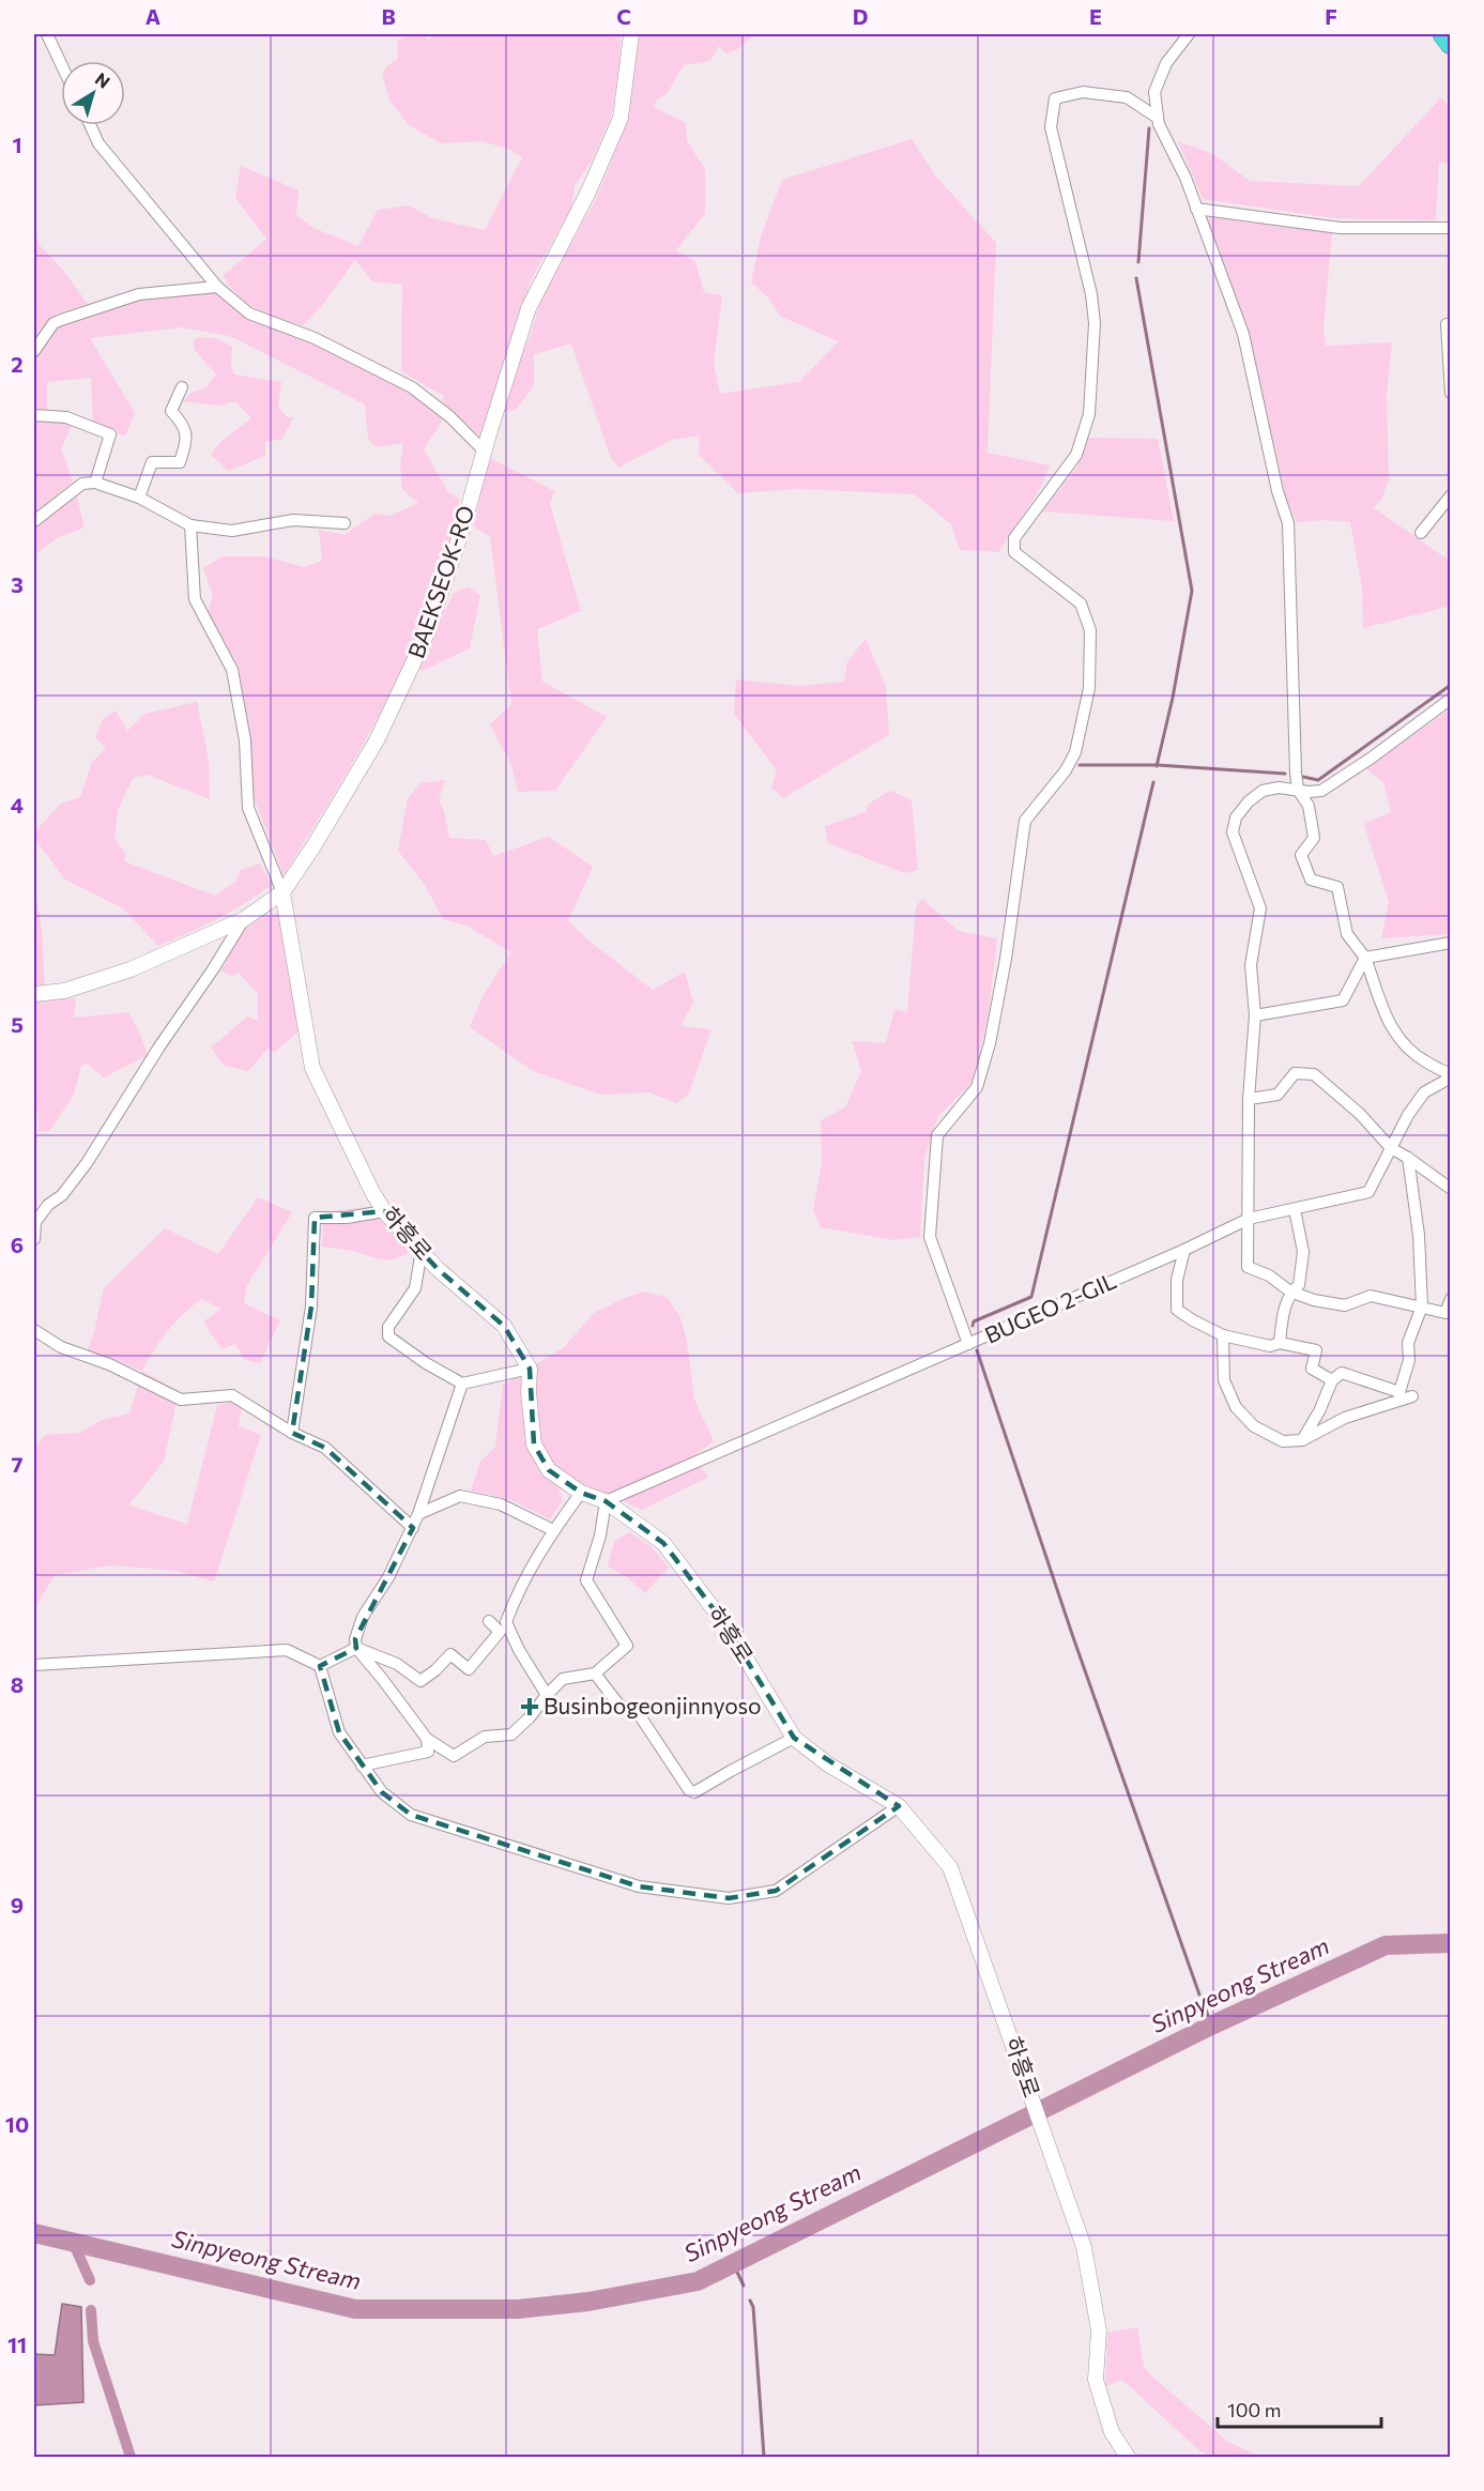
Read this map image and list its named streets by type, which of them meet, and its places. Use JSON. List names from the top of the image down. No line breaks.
{"streets":{"street":["BAEKSEOK-RO","하흥로","BUGEO 2-GIL"]},"crossings":[["BAEKSEOK-RO","하흥로"],["하흥로","BUGEO 2-GIL"]],"water":["Sinpyeong Stream"],"places":{"health":["Businbogeonjinnyoso"]},"scale_bar":"100 m","north":"top right","grid":{"columns":["A","B","C","D","E","F"],"rows":["1","2","3","4","5","6","7","8","9","10","11"]}}
